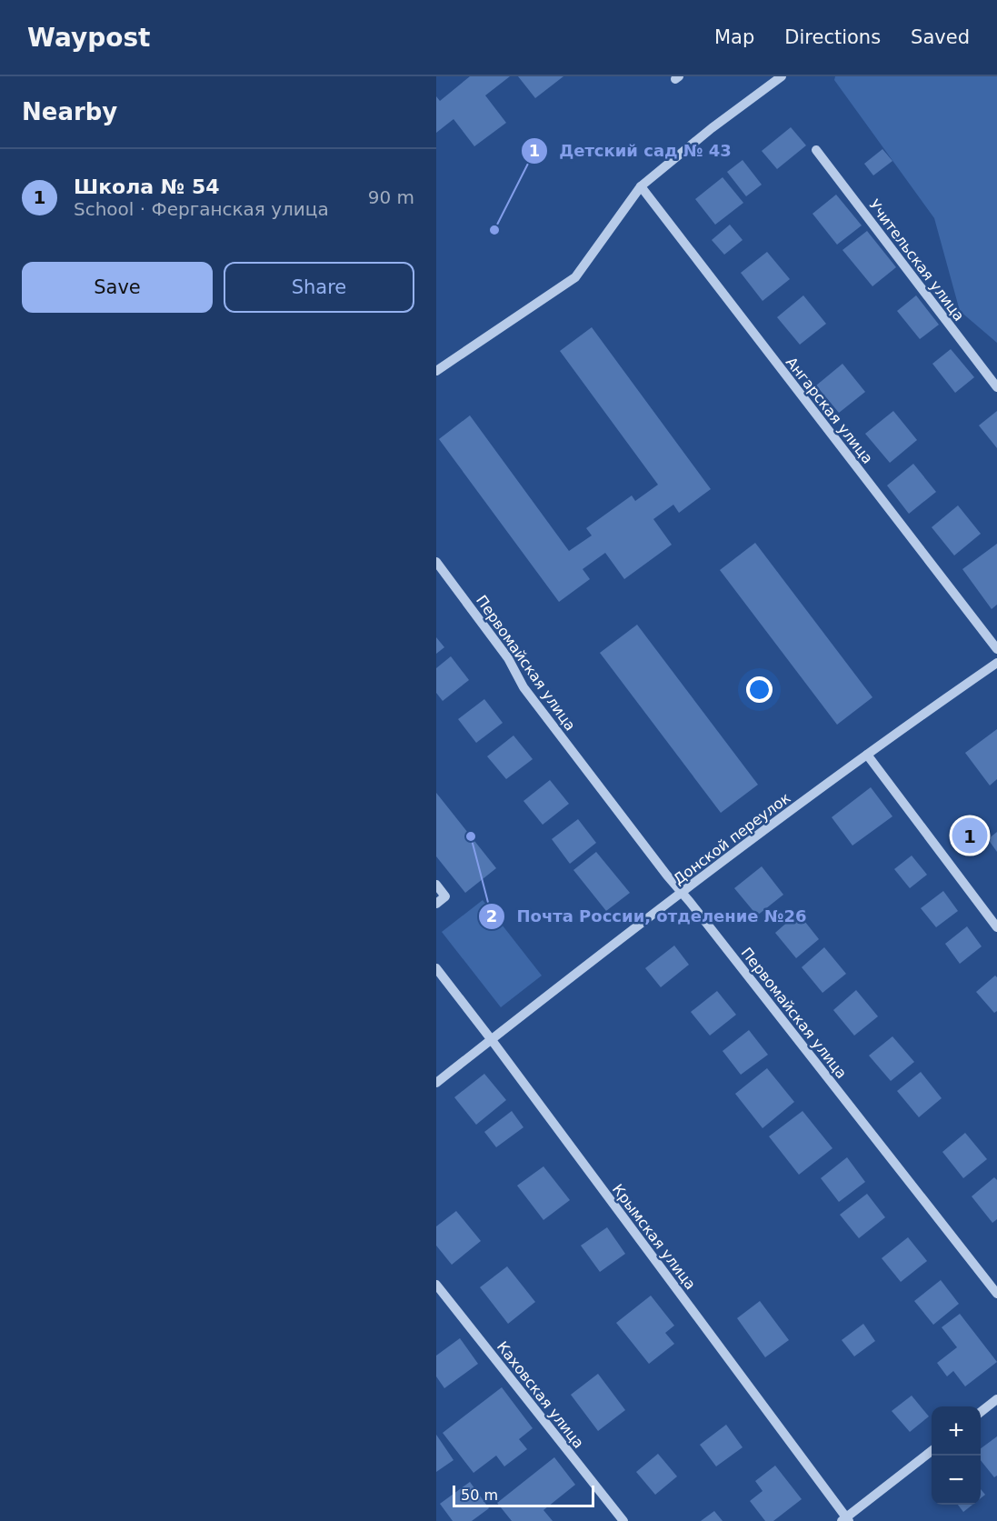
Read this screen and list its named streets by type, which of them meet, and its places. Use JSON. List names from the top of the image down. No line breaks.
{"streets":{"street":["Учительская улица","Ангарская улица","Первомайская улица","Донской переулок","Крымская улица","Каховская улица"]},"crossings":[["Первомайская улица","Донской переулок"],["Донской переулок","Крымская улица"]],"places":["Детский сад № 43","Почта России, отделение №26"],"scale_bar":"50 m","page":{"header":"Waypost","nav":["Map","Directions","Saved"],"heading":"Nearby","list":[{"mark":"1","name":"Школа № 54","note":"School · Ферганская улица","value":"90 m"}],"buttons":["Save","Share"],"pins":"1","map_buttons":["+","−"],"scale":"50 m"}}
